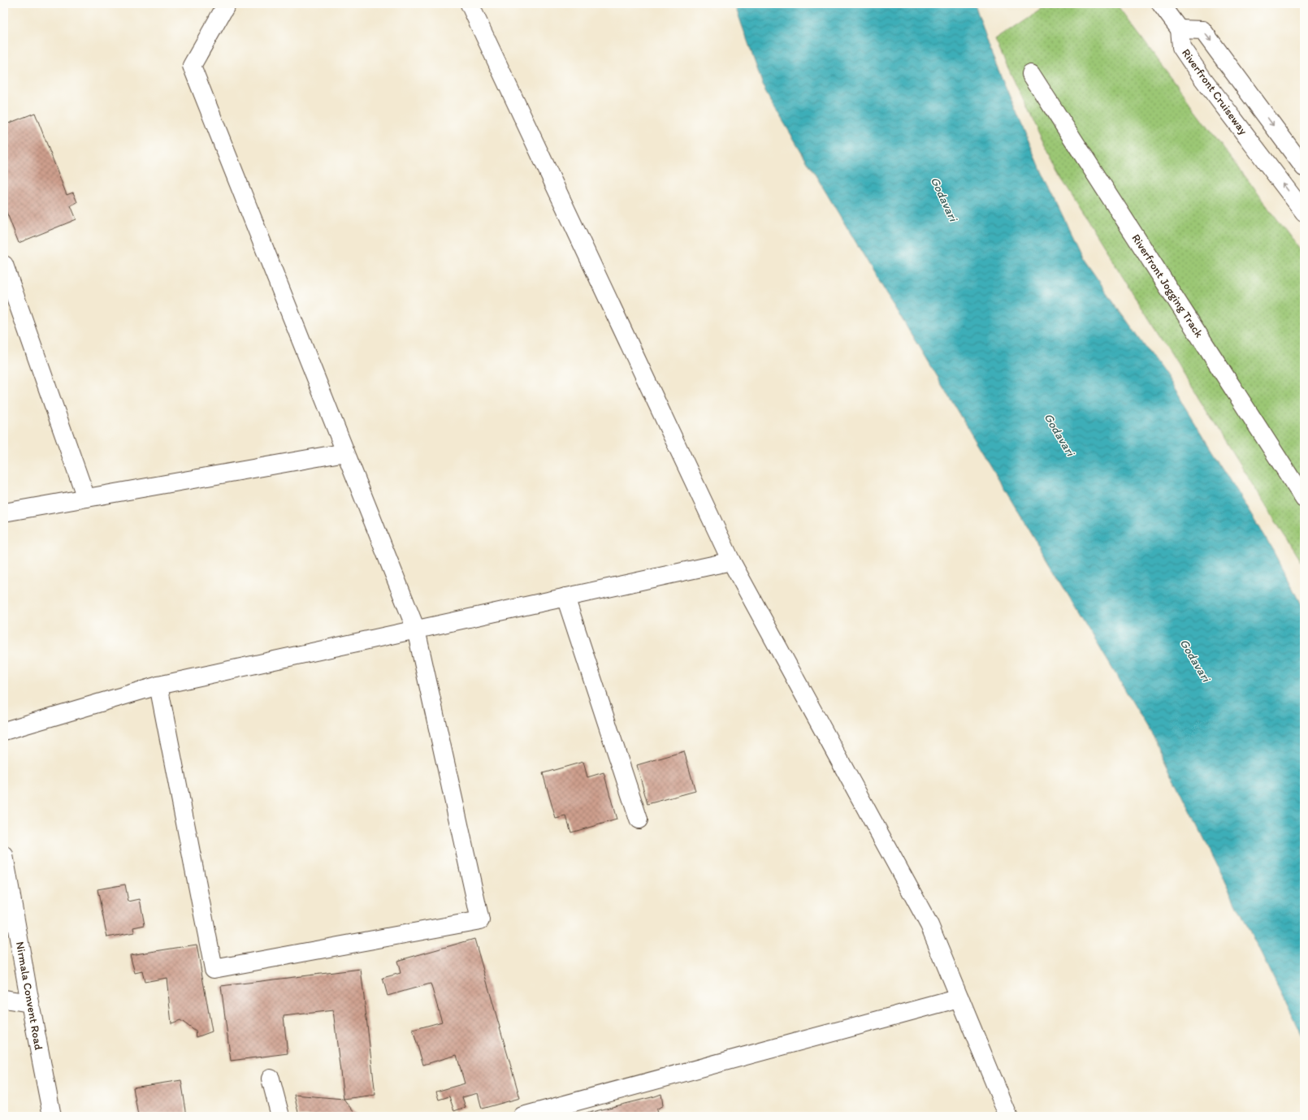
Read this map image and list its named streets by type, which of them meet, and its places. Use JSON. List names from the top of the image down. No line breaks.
{"streets":{"street":["Riverfront Cruiseway","Riverfront Jogging Track","Nirmala Convent Road"]},"water":["Godavari"]}
